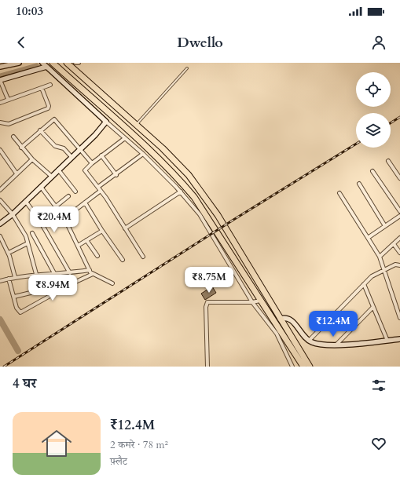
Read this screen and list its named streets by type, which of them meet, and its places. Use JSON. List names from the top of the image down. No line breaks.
{"page":{"status":"10:03","header":"Dwello","price":["₹20.4M","₹8.75M","₹8.94M","₹12.4M"],"heading":"4 घर","list":[{"name":"₹12.4M","note":"2 कमरे · 78 m² · फ़्लैट"}]}}
